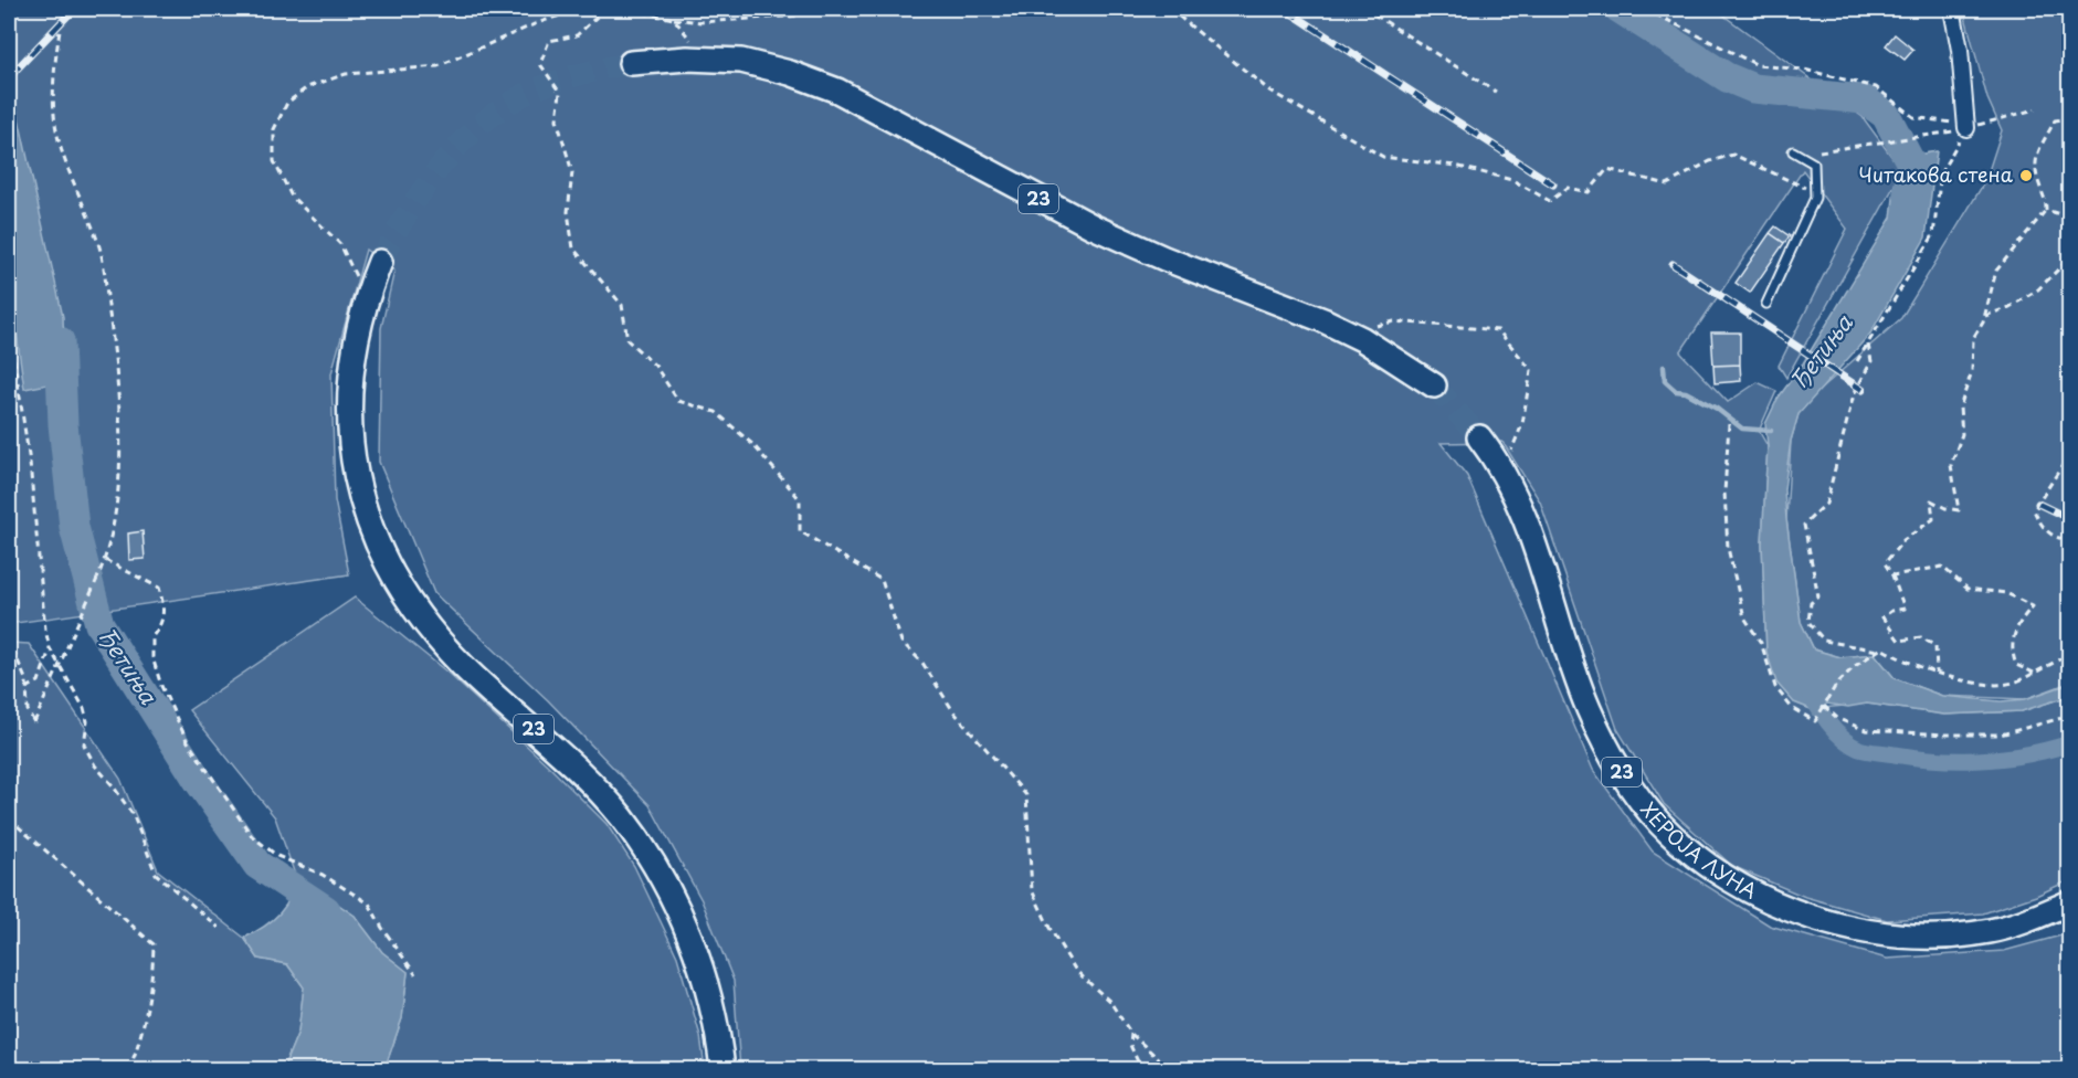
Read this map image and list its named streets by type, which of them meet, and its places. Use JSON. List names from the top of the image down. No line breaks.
{"streets":{"main road":["23","ХЕРОЈА ЛУНА"]},"water":["Ђетиња"],"places":["Читакова стена"]}
